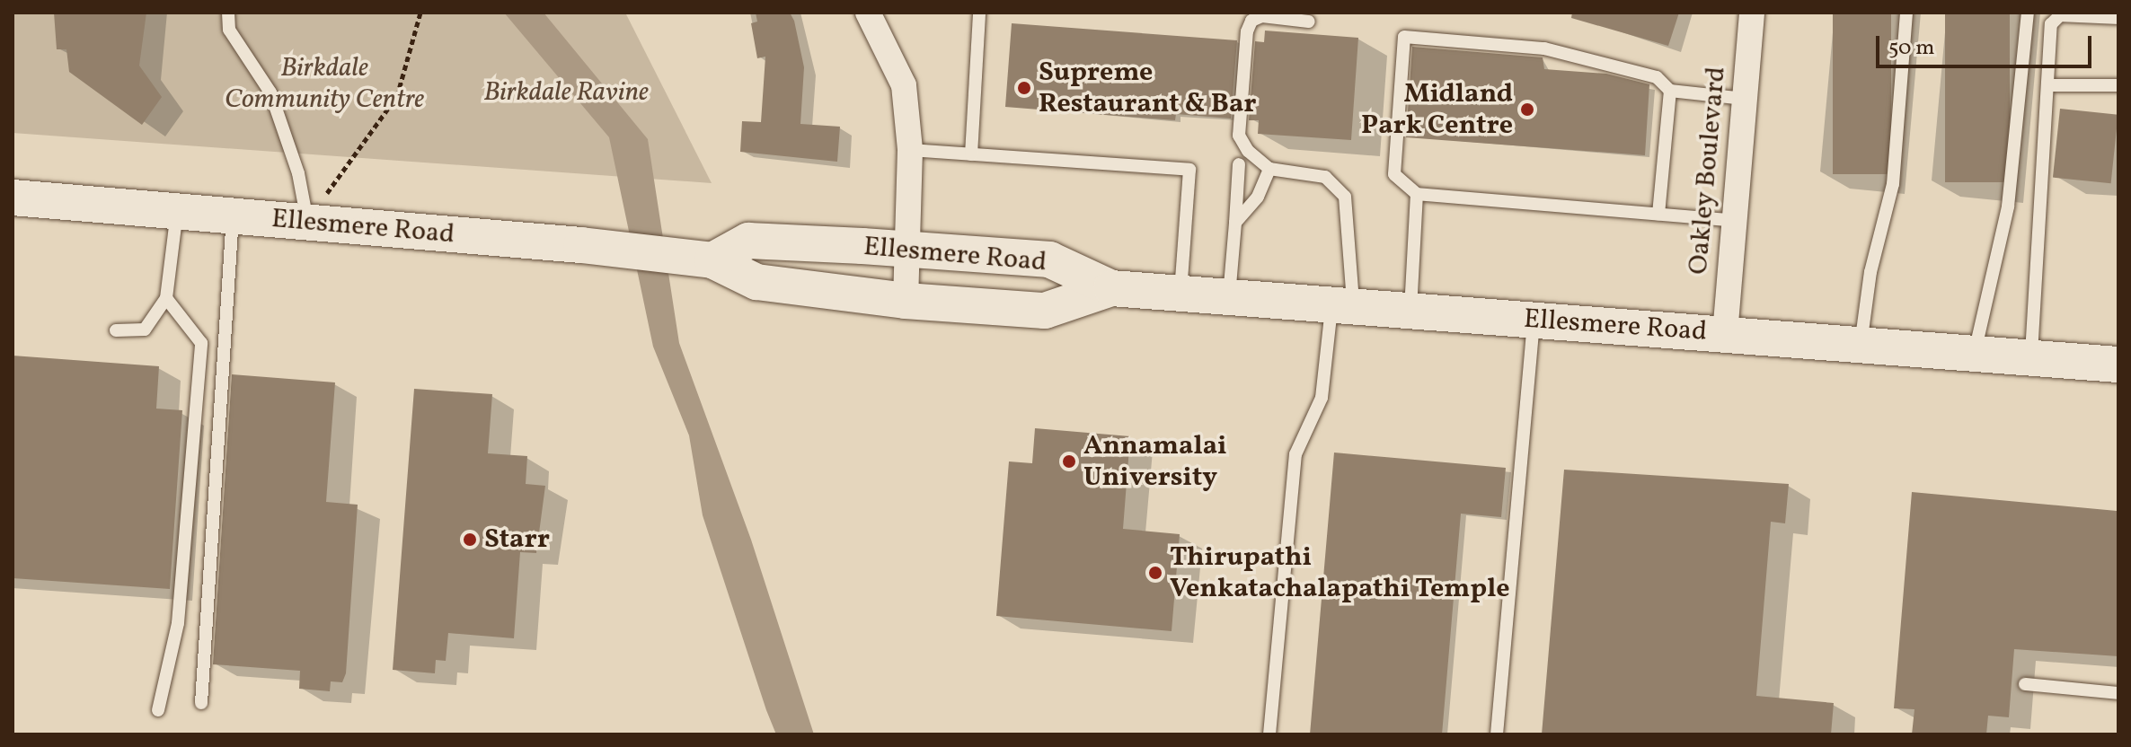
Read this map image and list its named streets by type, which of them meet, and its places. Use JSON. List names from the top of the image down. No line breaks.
{"streets":{"main road":["Ellesmere Road"],"street":["Oakley Boulevard"]},"crossings":[["Oakley Boulevard","Ellesmere Road"]],"parks":["Birkdale Community Centre","Birkdale Ravine"],"places":["Supreme Restaurant & Bar","Midland Park Centre","Annamalai University","Starr","Thirupathi Venkatachalapathi Temple"],"scale_bar":"50 m"}
